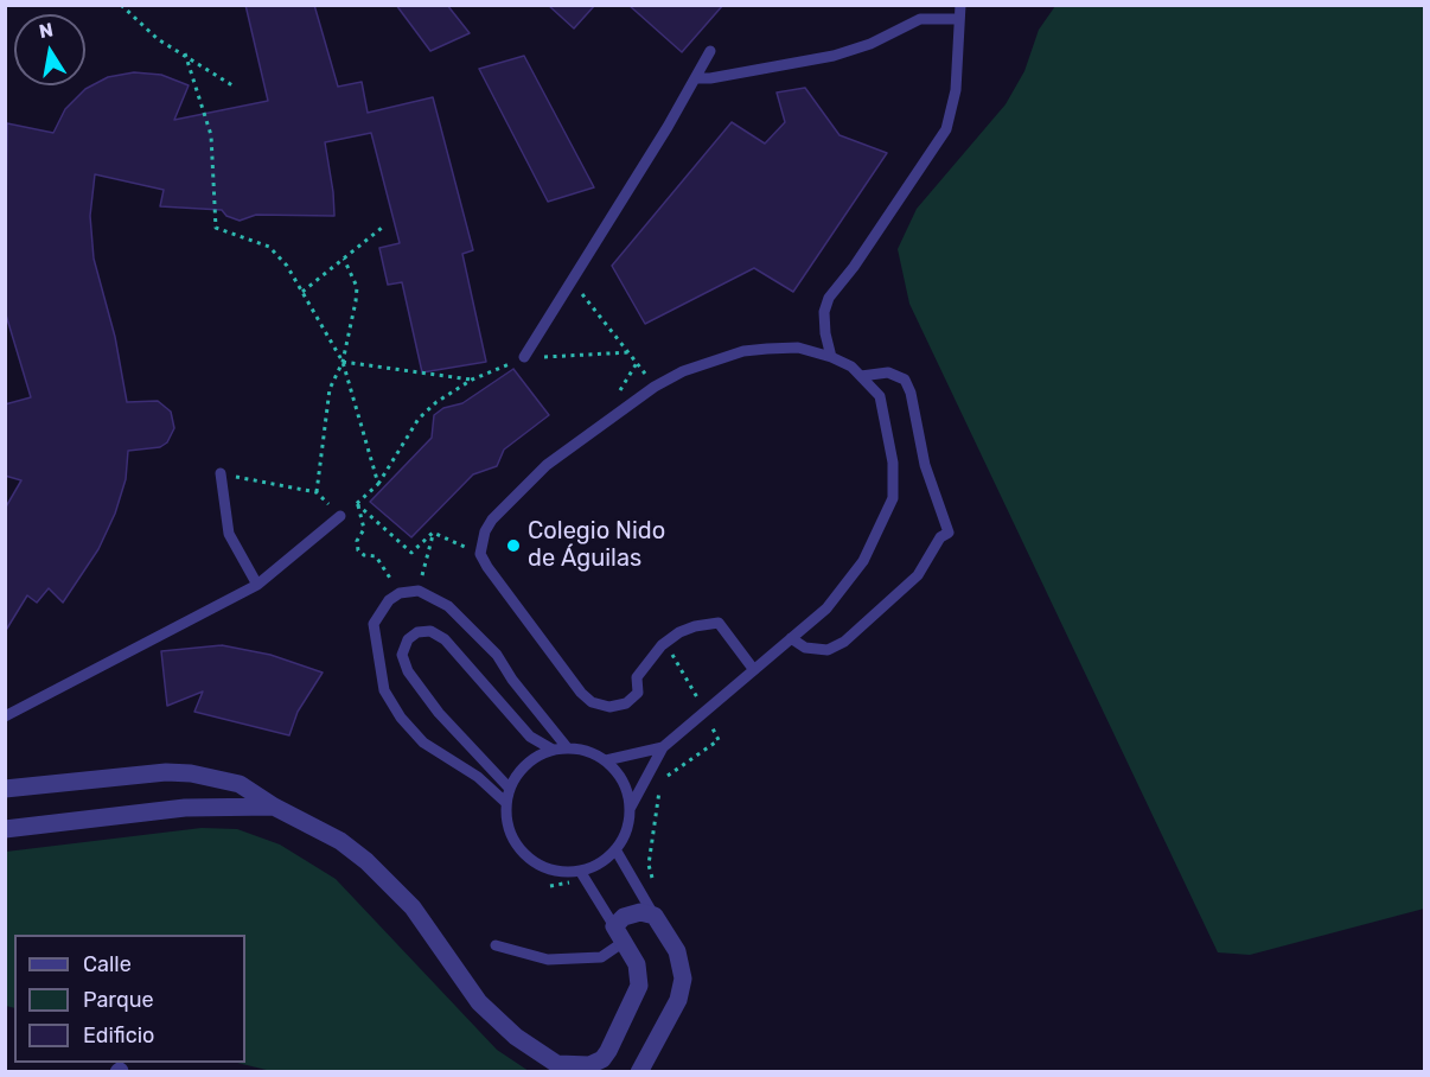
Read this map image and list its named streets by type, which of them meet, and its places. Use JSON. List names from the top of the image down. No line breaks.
{"places":["Colegio Nido de Águilas"],"legend":["Calle","Parque","Edificio"],"north":"top"}
